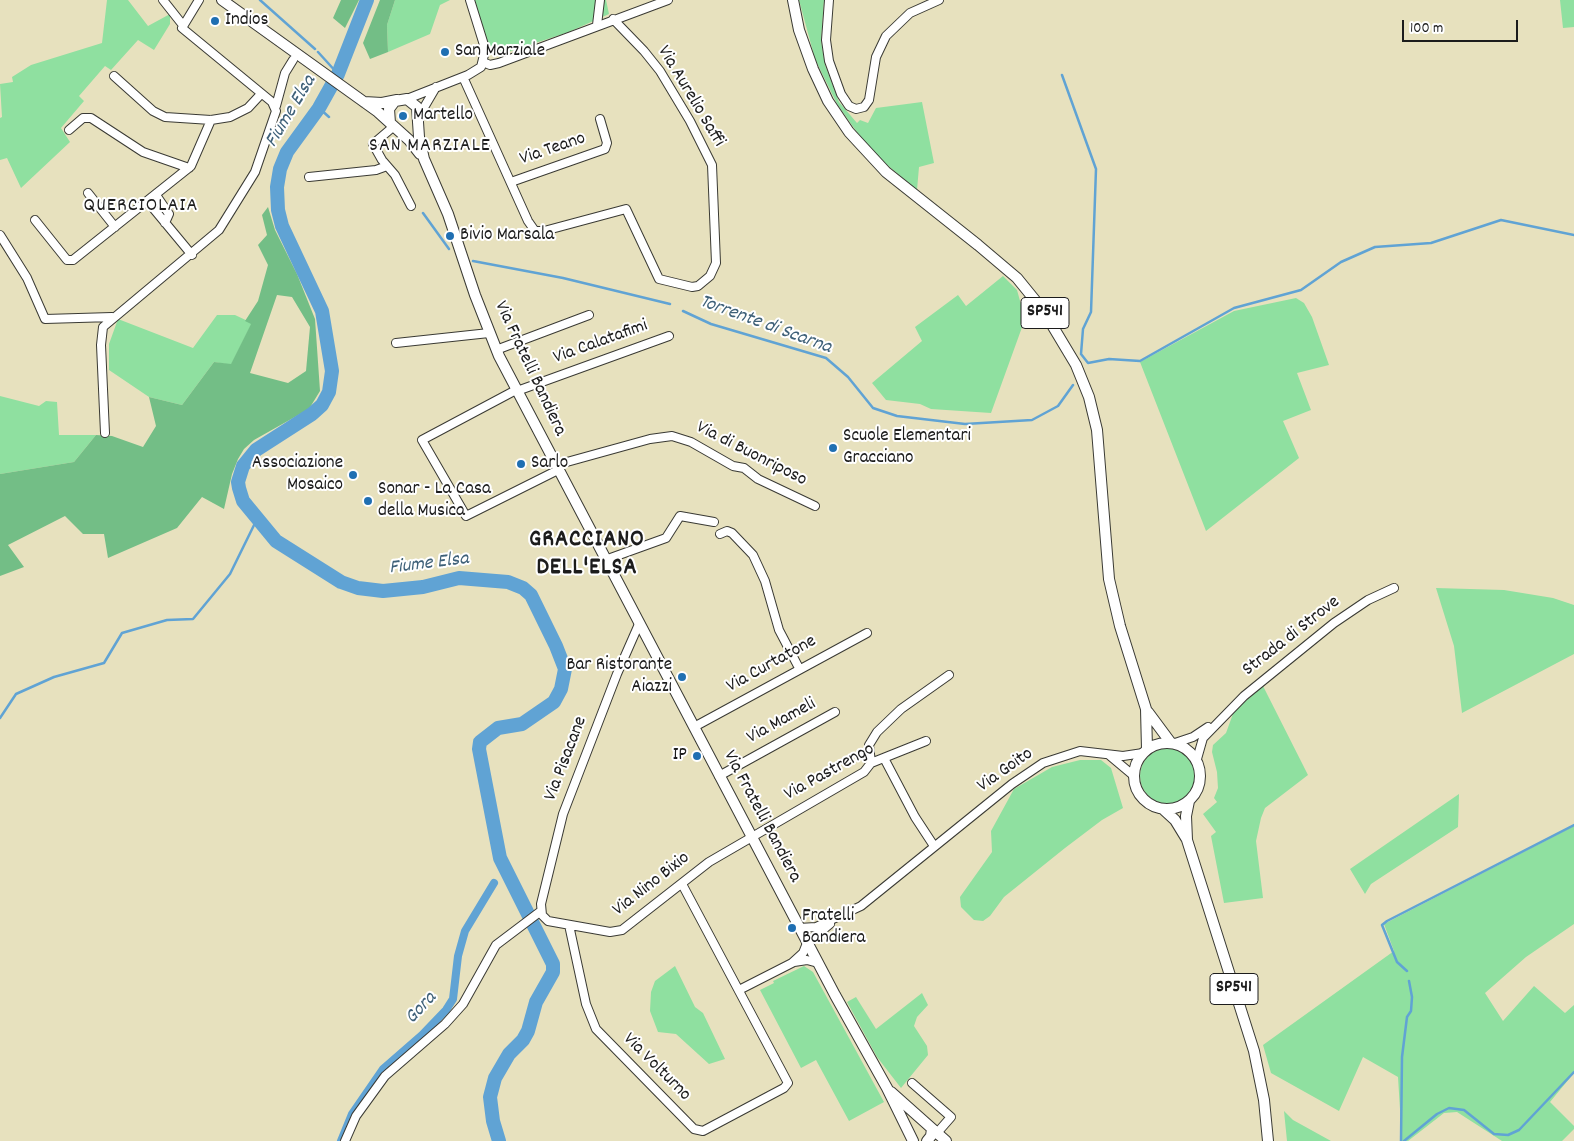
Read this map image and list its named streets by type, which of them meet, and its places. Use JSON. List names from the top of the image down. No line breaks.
{"streets":{"main road":["SP541","Via Fratelli Bandiera"],"street":["Via Aurelio Saffi","Via Teano","Via Calatafimi","Via di Buonriposo","Strada di Strove","Via Curtatone","Via Mameli","Via Pisacane","Via Goito","Via Pastrengo","Via Nino Bixio","Via Volturno"]},"crossings":[["Via Aurelio Saffi","Via Teano"],["SP541","Strada di Strove"],["SP541","Via Goito"],["Via Calatafimi","Via Fratelli Bandiera"],["Via Calatafimi","Via di Buonriposo"],["Via Fratelli Bandiera","Via di Buonriposo"],["Via Fratelli Bandiera","Via Curtatone"],["Via Fratelli Bandiera","Via Mameli"],["Via Fratelli Bandiera","Via Pisacane"],["Via Fratelli Bandiera","Via Goito"],["Via Fratelli Bandiera","Via Pastrengo"],["Via Fratelli Bandiera","Via Nino Bixio"],["Strada di Strove","Via Goito"],["Via Pisacane","Via Nino Bixio"],["Via Pastrengo","Via Nino Bixio"],["Via Nino Bixio","Via Volturno"]],"districts":["SAN MARZIALE","QUERCIOLAIA","GRACCIANO DELL'ELSA"],"water":["Fiume Elsa","Torrente di Scarna","Gora"],"places":["Indios","San Marziale","Martello","Bivio Marsala","Scuole Elementari Gracciano","Sarlo","Associazione Mosaico","Sonar - La Casa della Musica","Bar Ristorante Aiazzi","IP","Fratelli Bandiera"],"scale_bar":"100 m"}
